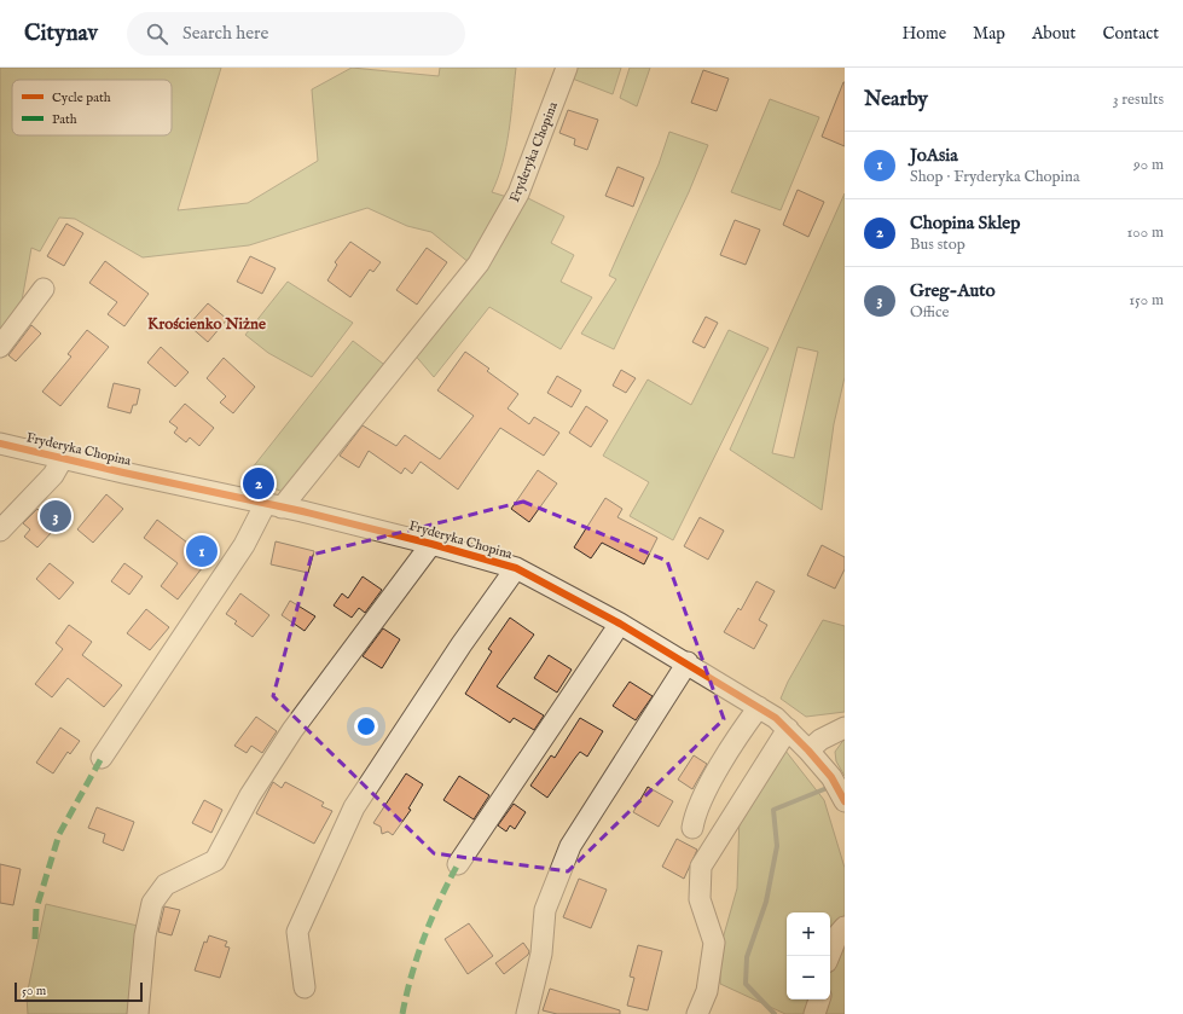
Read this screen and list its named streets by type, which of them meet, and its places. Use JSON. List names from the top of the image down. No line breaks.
{"streets":{"street":["Fryderyka Chopina"]},"districts":["Krościenko Niżne"],"legend":["Cycle path","Path"],"scale_bar":"50 m","page":{"header":"Citynav","search":"Search here","nav":["Home","Map","About","Contact"],"heading":["Nearby","3 results"],"list":[{"mark":"1","name":"JoAsia","note":"Shop · Fryderyka Chopina","value":"90 m"},{"mark":"2","name":"Chopina Sklep","note":"Bus stop","value":"100 m"},{"mark":"3","name":"Greg-Auto","note":"Office","value":"150 m"}],"pins":["2","3","1"],"map_buttons":["+","−"],"scale":"50 m"}}
